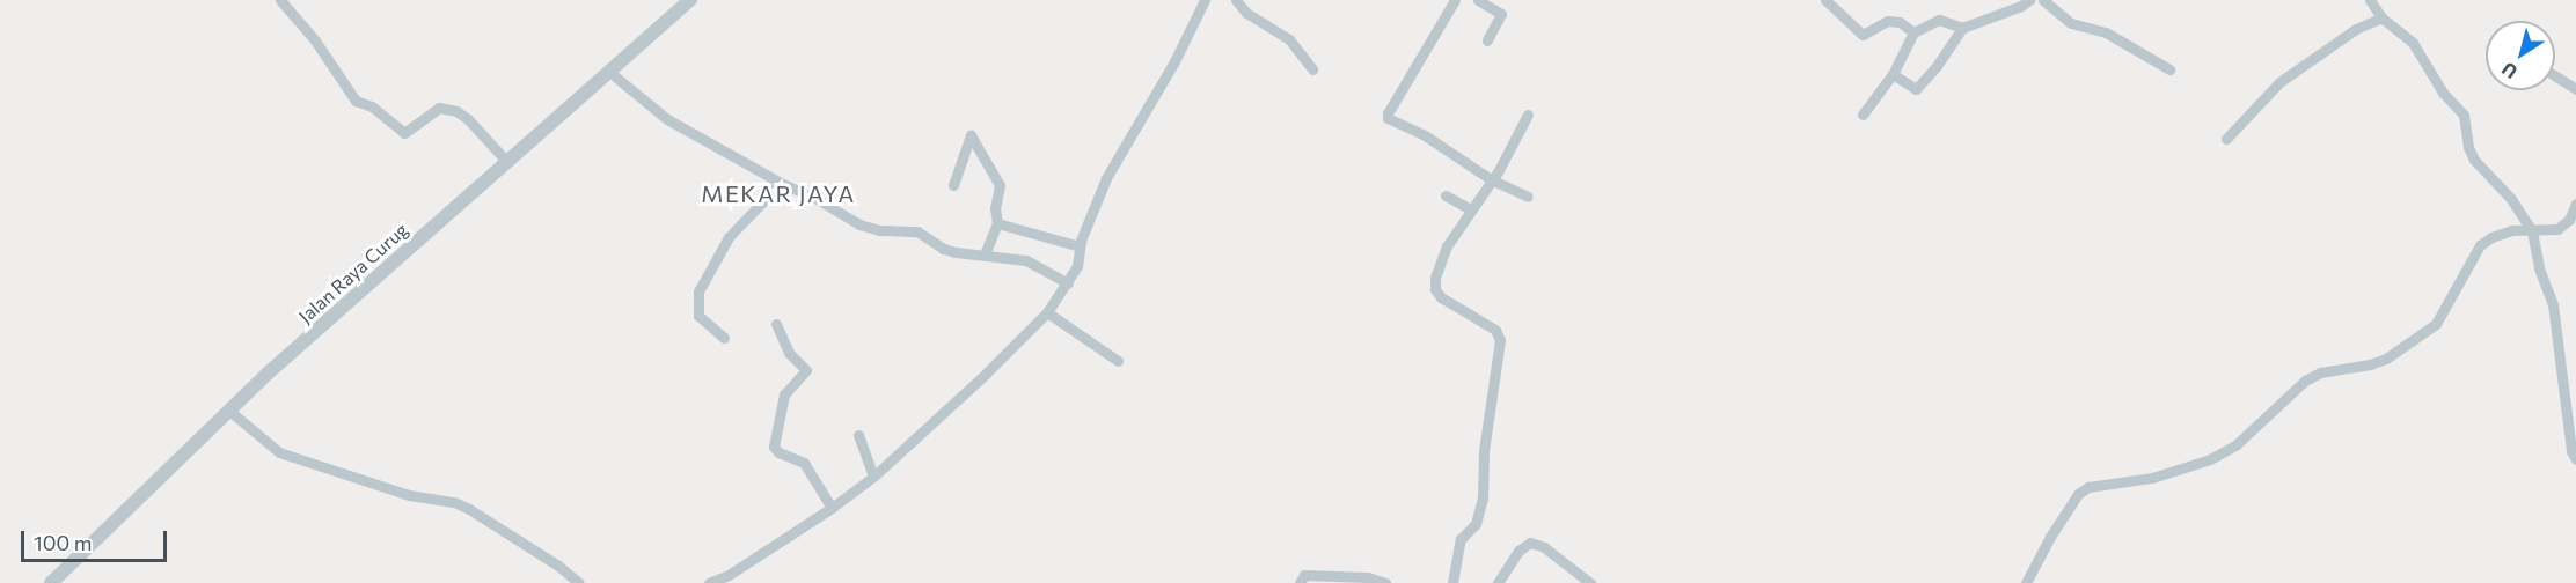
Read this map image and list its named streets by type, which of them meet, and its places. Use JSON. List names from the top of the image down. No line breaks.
{"streets":{"street":["Jalan Raya Curug"]},"districts":["MEKAR JAYA"],"scale_bar":"100 m","north":"bottom left"}
